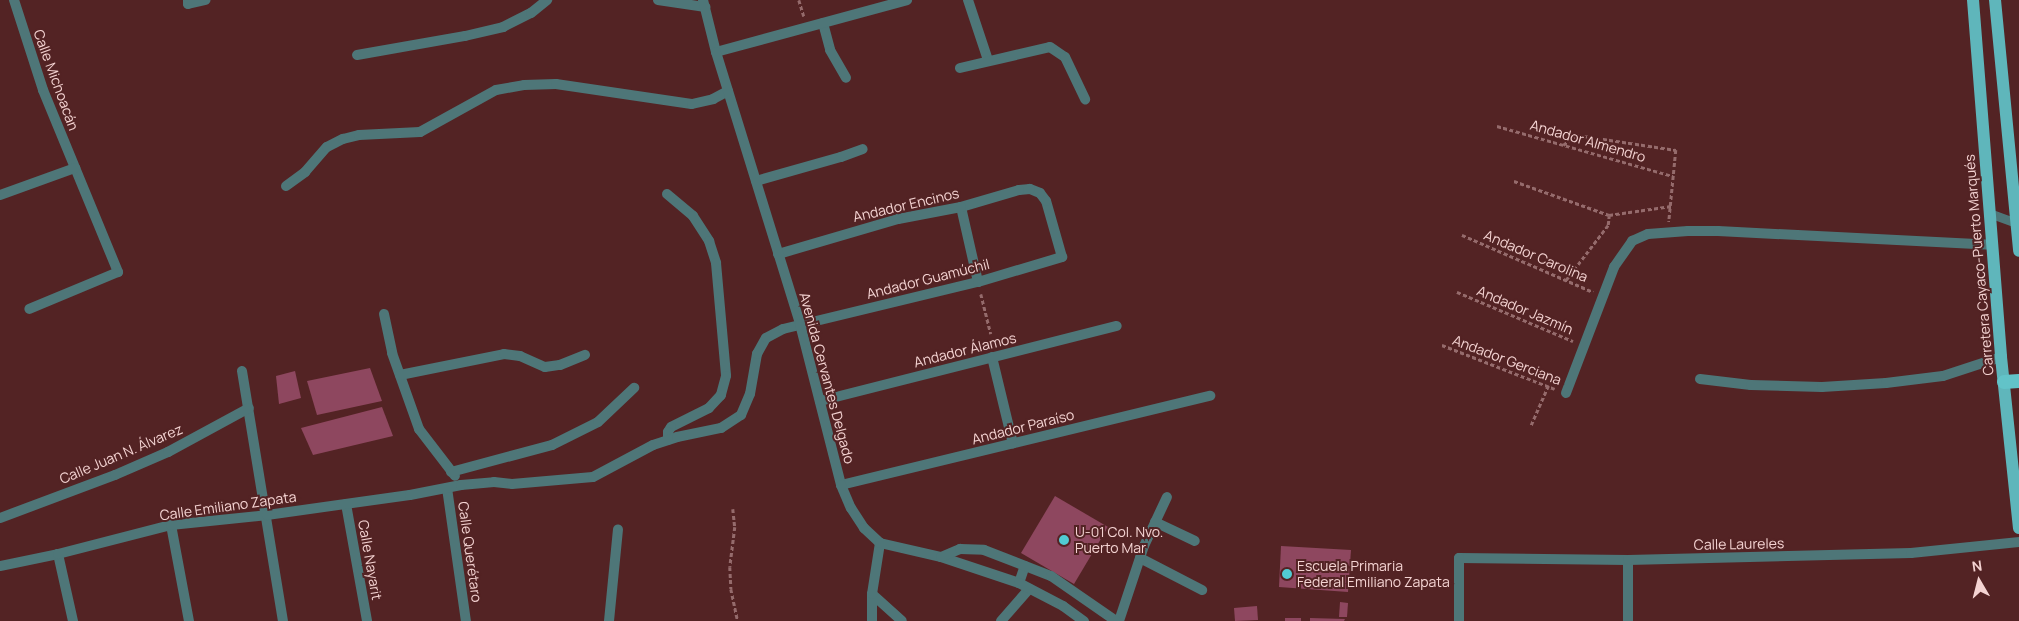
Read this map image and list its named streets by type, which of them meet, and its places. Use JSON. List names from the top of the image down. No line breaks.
{"streets":{"main road":["Carretera Cayaco-Puerto Marqués"],"street":["Calle Michoacán","Andador Encinos","Andador Guamúchil","Andador Álamos","Avenida Cervantes Delgado","Andador Paraíso","Calle Juan N. Álvarez","Calle Emiliano Zapata","Calle Laureles","Calle Querétaro","Calle Nayarit"],"path":["Andador Almendro","Andador Carolina","Andador Jazmín","Andador Gerciana"]},"crossings":[["Andador Encinos","Andador Guamúchil"],["Andador Encinos","Avenida Cervantes Delgado"],["Andador Guamúchil","Avenida Cervantes Delgado"],["Andador Guamúchil","Calle Emiliano Zapata"],["Andador Álamos","Avenida Cervantes Delgado"],["Avenida Cervantes Delgado","Andador Paraíso"],["Calle Emiliano Zapata","Calle Querétaro"],["Calle Emiliano Zapata","Calle Nayarit"]],"places":["U-01 Col. Nvo. Puerto Mar","Escuela Primaria Federal Emiliano Zapata"],"north":"top"}
